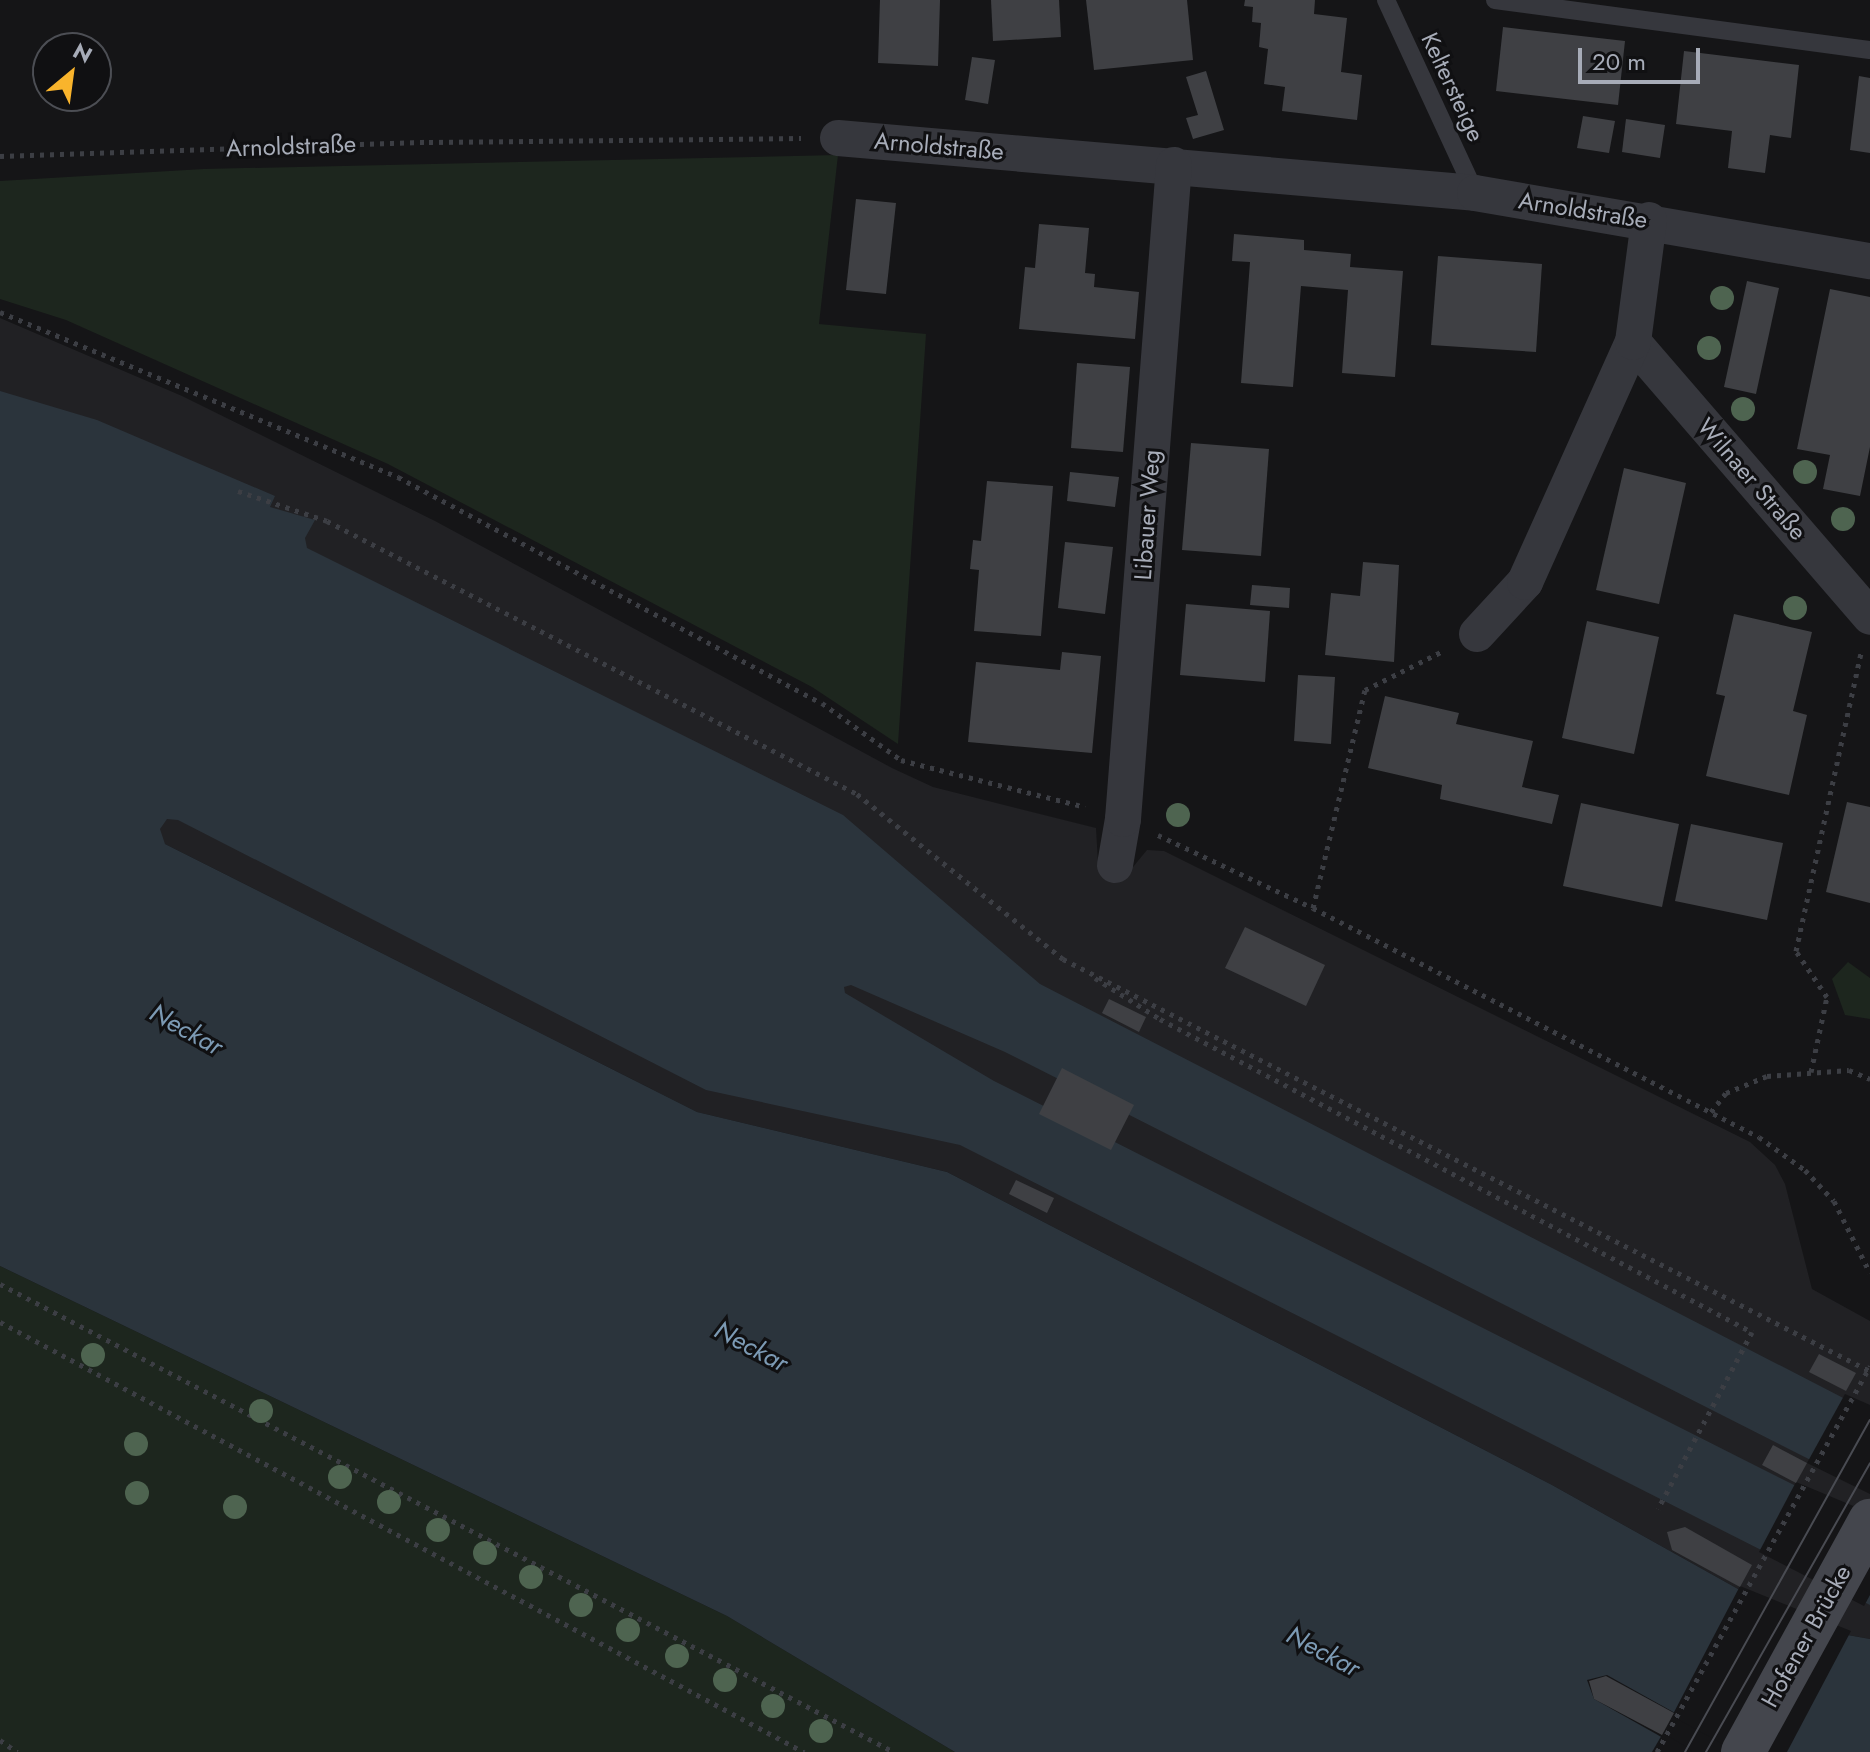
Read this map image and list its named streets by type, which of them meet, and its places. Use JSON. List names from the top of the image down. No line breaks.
{"streets":{"main road":["Hofener Brücke"],"street":["Arnoldstraße","Wilnaer Straße","Libauer Weg"],"lane":["Keltersteige"]},"crossings":[["Keltersteige","Arnoldstraße"],["Arnoldstraße","Libauer Weg"]],"water":["Neckar"],"scale_bar":"20 m","north":"top right"}
